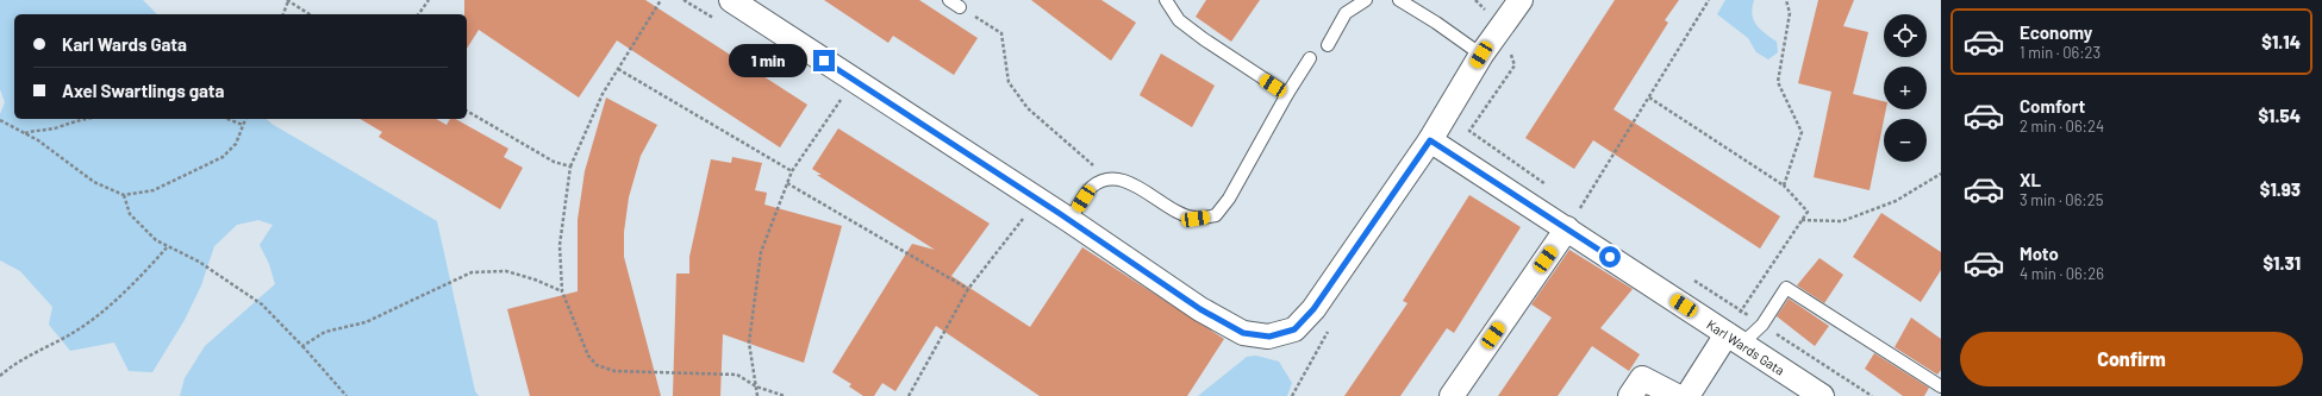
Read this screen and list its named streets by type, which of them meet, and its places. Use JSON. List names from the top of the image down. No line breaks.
{"streets":{"street":["Karl Wards Gata"]},"page":{"list":[{"name":"Economy","note":"1 min · 06:23","value":"$1.14"},{"name":"Comfort","note":"2 min · 06:24","value":"$1.54"},{"name":"XL","note":"3 min · 06:25","value":"$1.93"},{"name":"Moto","note":"4 min · 06:26","value":"$1.31"}],"map_buttons":["+","−"],"banner":["Karl Wards Gata","Axel Swartlings gata"],"bubble":"1 min","buttons":"Confirm"}}
